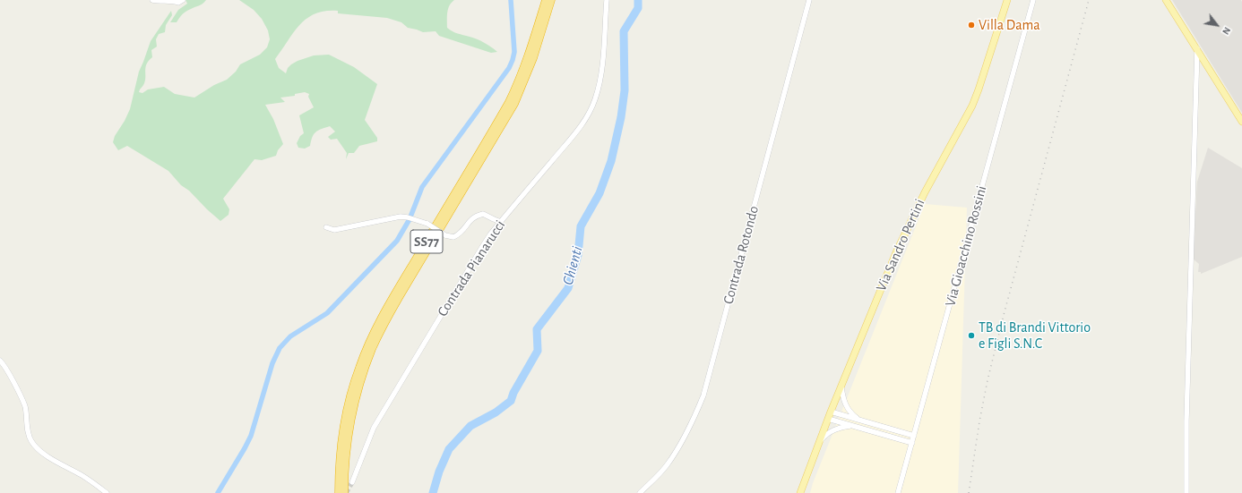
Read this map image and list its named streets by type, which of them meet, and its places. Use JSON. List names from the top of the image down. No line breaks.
{"streets":{"highway":["SS77"],"main road":["Via Sandro Pertini"],"street":["Via Gioacchino Rossini","Contrada Rotondo","Contrada Pianarucci"]},"water":["Chienti"],"places":["Villa Dama","TB di Brandi Vittorio e Figli S.N.C"],"north":"bottom right"}
